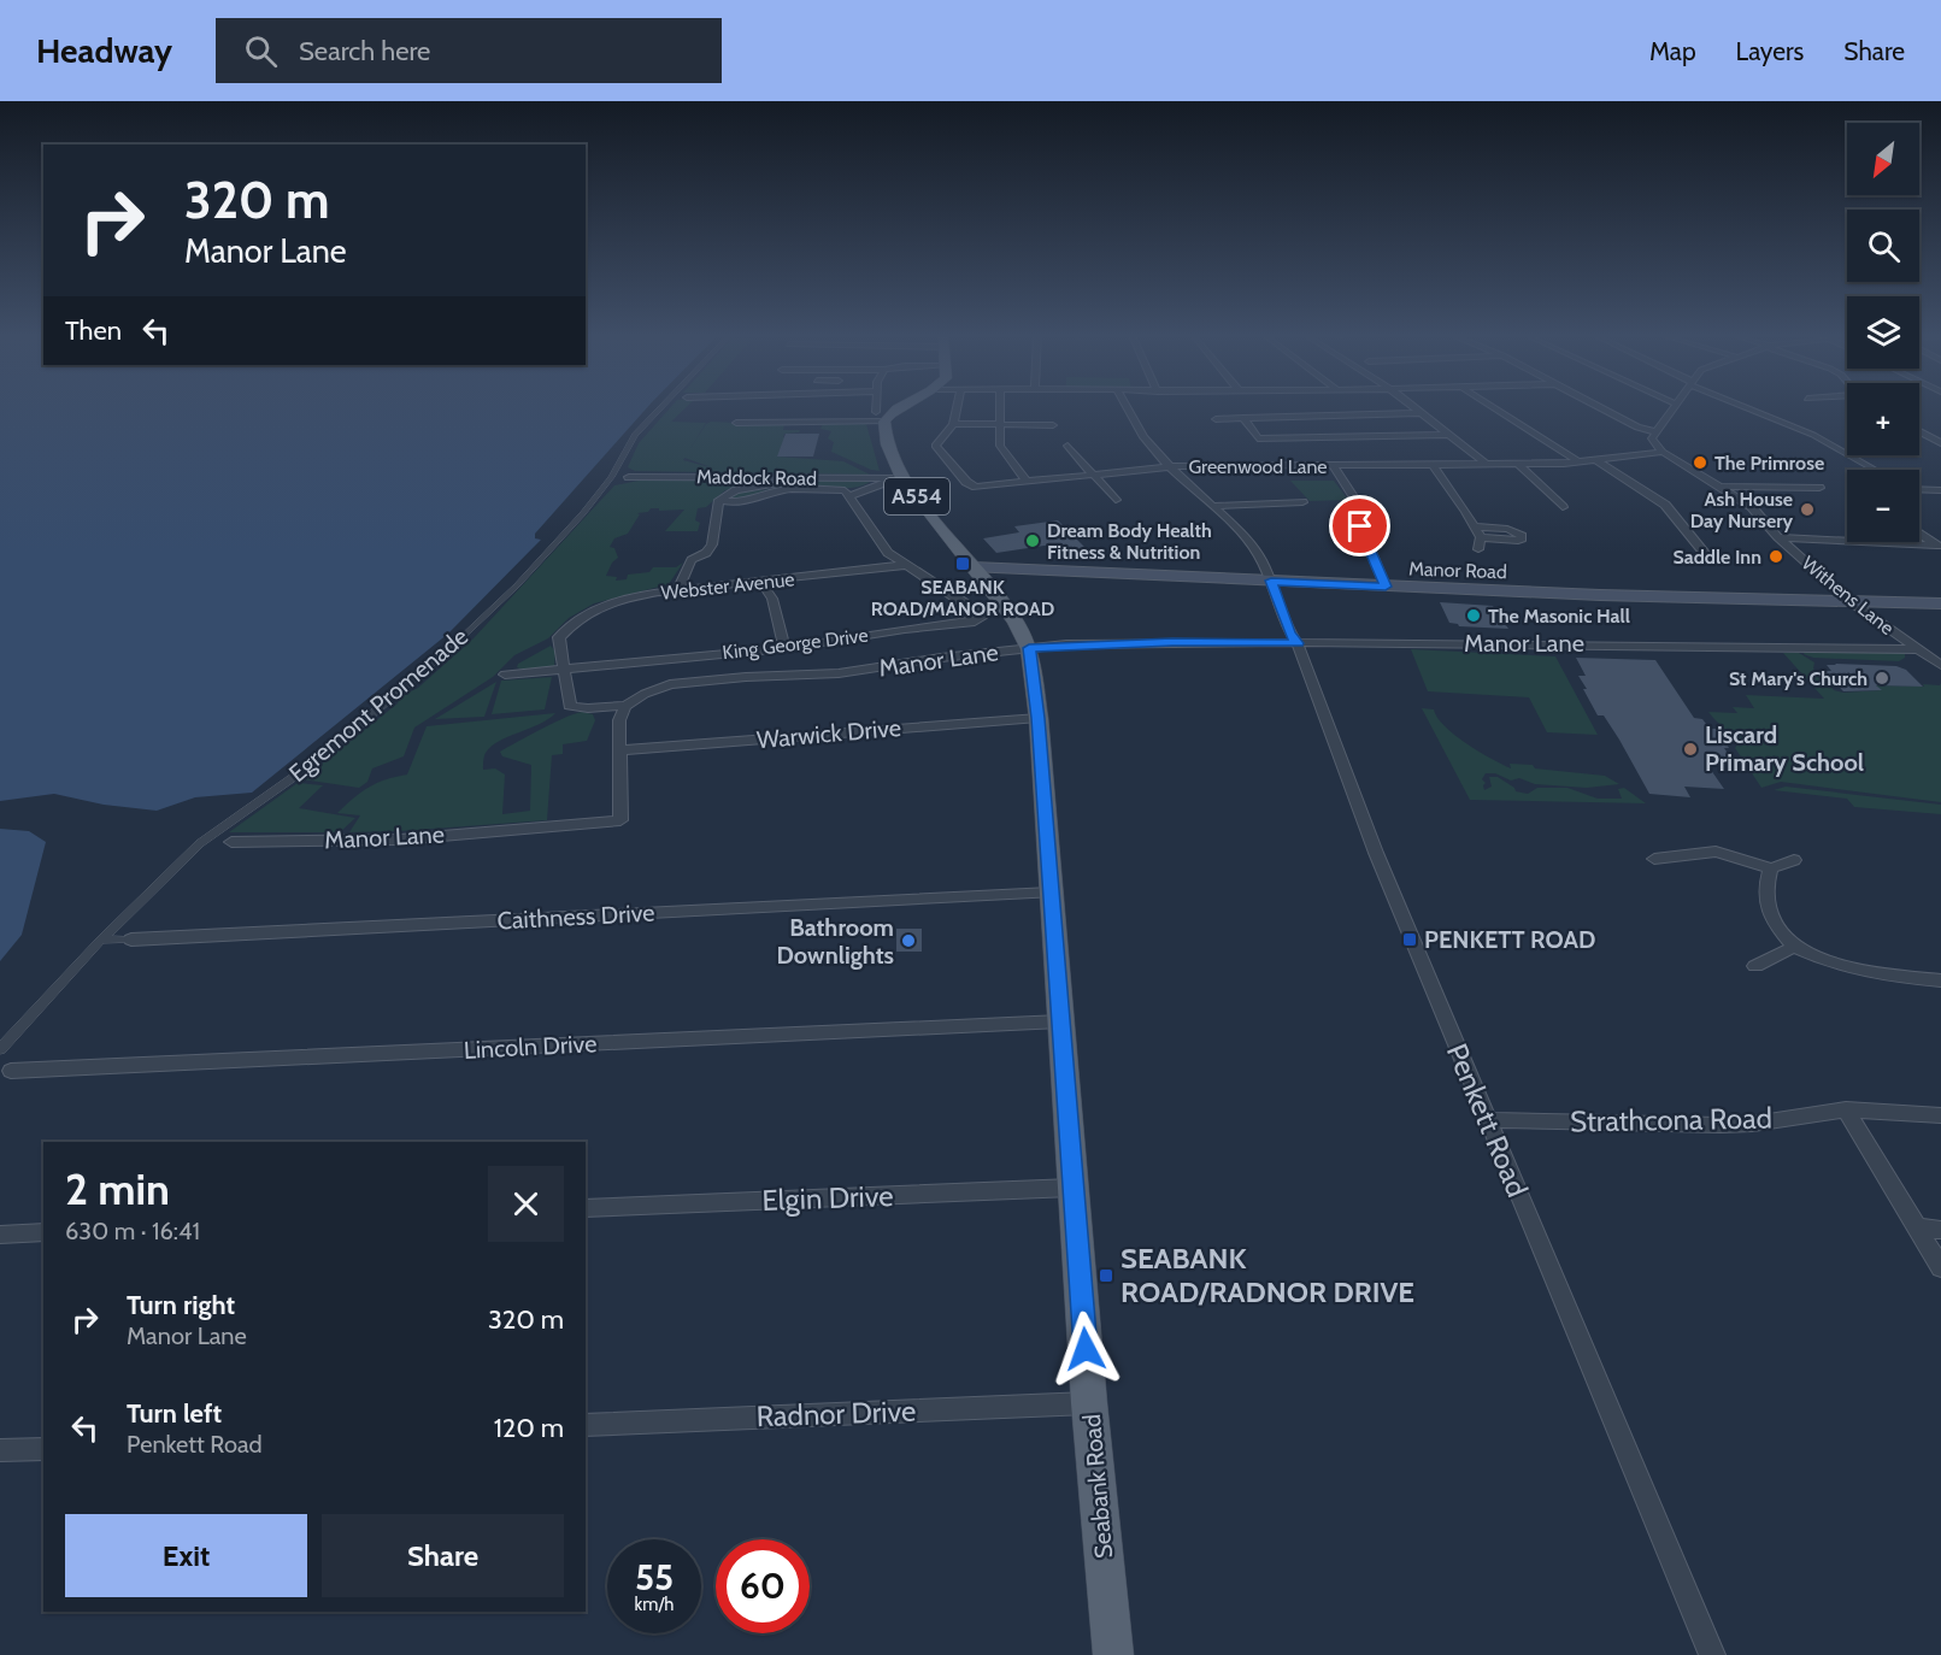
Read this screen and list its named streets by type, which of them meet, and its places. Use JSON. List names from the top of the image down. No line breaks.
{"streets":{"main road":["A554","Manor Road","Seabank Road"],"street":["Greenwood Lane","Maddock Road","Webster Avenue","Withens Lane","King George Drive","Manor Lane","Egremont Promenade","Warwick Drive","Caithness Drive","Lincoln Drive","Penkett Road","Strathcona Road","Elgin Drive","Radnor Drive"]},"crossings":[["Greenwood Lane","Withens Lane"],["Greenwood Lane","Penkett Road"],["Maddock Road","Egremont Promenade"],["Maddock Road","Seabank Road"],["Manor Road","Withens Lane"],["Manor Road","Penkett Road"],["Manor Road","Seabank Road"],["Webster Avenue","King George Drive"],["Withens Lane","Manor Lane"],["Manor Lane","Egremont Promenade"],["Manor Lane","Warwick Drive"],["Manor Lane","Penkett Road"],["Manor Lane","Seabank Road"],["Egremont Promenade","Caithness Drive"],["Warwick Drive","Seabank Road"],["Caithness Drive","Seabank Road"],["Lincoln Drive","Seabank Road"],["Penkett Road","Strathcona Road"],["Elgin Drive","Seabank Road"],["Radnor Drive","Seabank Road"]],"places":{"other":["The Primrose","Ash House Day Nursery","Dream Body Health Fitness & Nutrition","Saddle Inn","The Masonic Hall","St Mary's Church","Liscard Primary School","Bathroom Downlights"],"transit":["SEABANK ROAD/MANOR ROAD","PENKETT ROAD","SEABANK ROAD/RADNOR DRIVE"]},"north":"bottom left","page":{"header":"Headway","search":"Search here","nav":["Map","Layers","Share"],"map_buttons":["+","−"],"turn":["320 m","Manor Lane"],"then":"Then","heading":["2 min","630 m · 16:41"],"list":[{"name":"Turn right","note":"Manor Lane","value":"320 m"},{"name":"Turn left","note":"Penkett Road","value":"120 m"}],"buttons":["Exit","Share"],"speed":"55 km/h","limit":"60"}}
